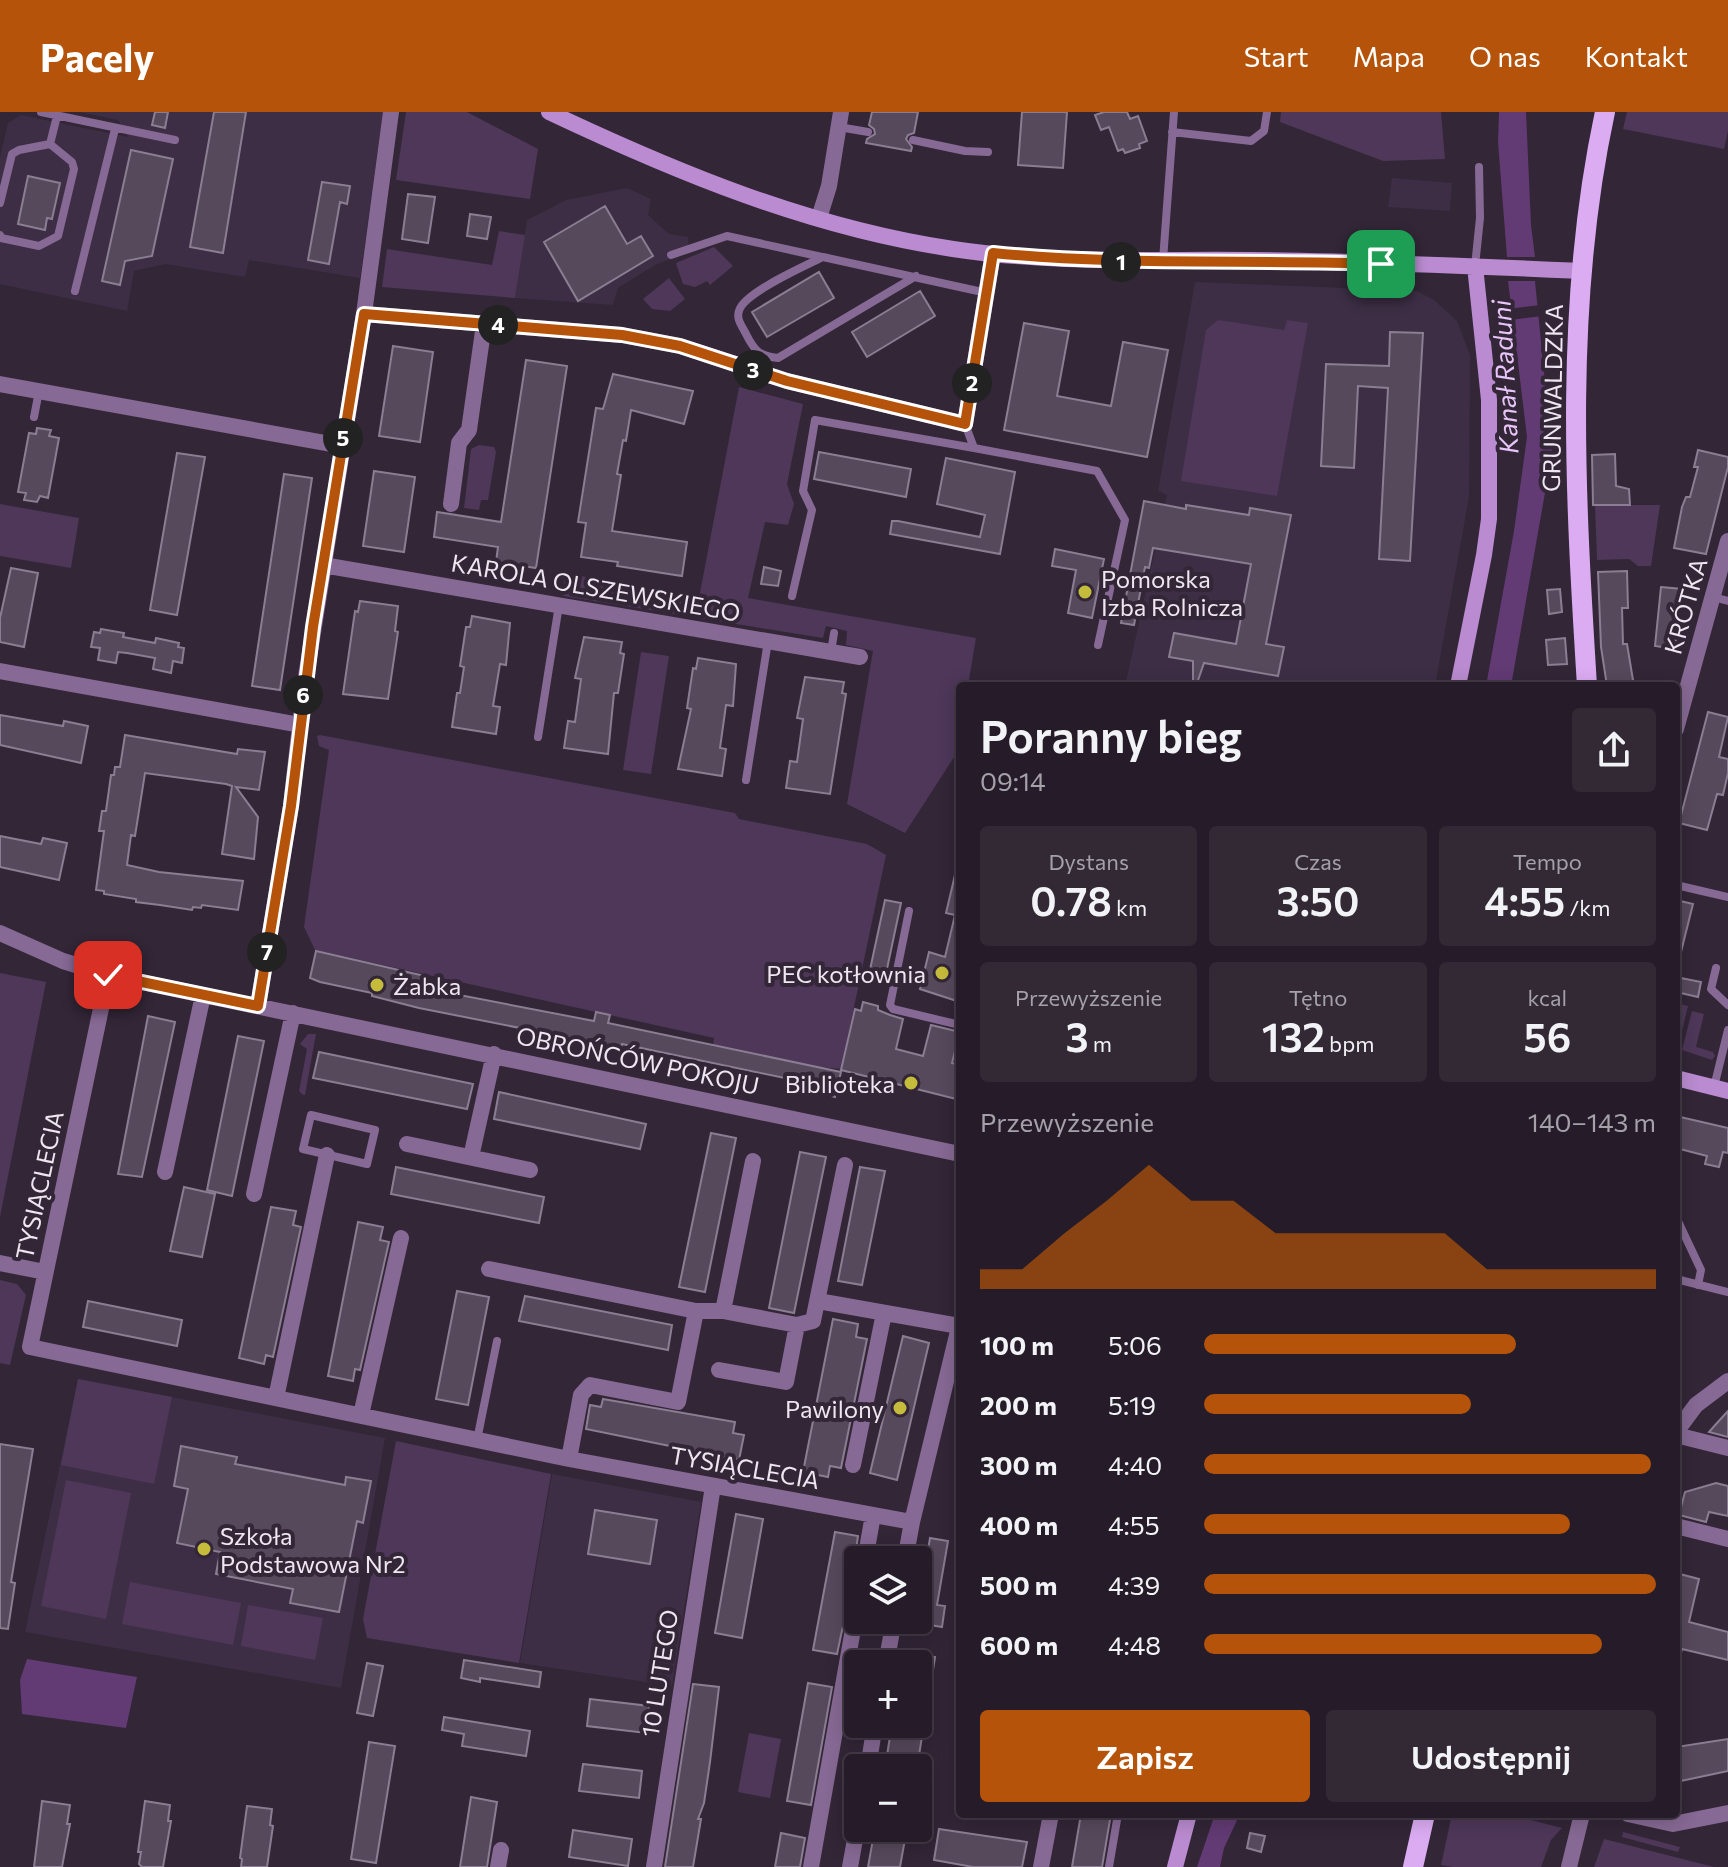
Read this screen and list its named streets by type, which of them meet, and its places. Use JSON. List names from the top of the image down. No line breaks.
{"streets":{"main road":["GRUNWALDZKA"],"street":["KAROLA OLSZEWSKIEGO","KRÓTKA","OBROŃCÓW POKOJU","TYSIĄCLECIA","10 LUTEGO"]},"crossings":[["OBROŃCÓW POKOJU","TYSIĄCLECIA"],["TYSIĄCLECIA","10 LUTEGO"]],"water":["Kanał Raduni"],"places":["Pomorska Izba Rolnicza","PEC kotłownia","Żabka","Biblioteka","Pawilony","Szkoła Podstawowa Nr2"],"page":{"header":"Pacely","nav":["Start","Mapa","O nas","Kontakt"],"pins":["1","4","3","2","5","6","7"],"heading":["Poranny bieg","09:14"],"stats":[["Dystans","0.78 km"],["Czas","3:50"],["Tempo","4:55 /km"],["Przewyższenie","3 m"],["Tętno","132 bpm"],["kcal","56"]],"chart":["Przewyższenie","140–143 m"],"list":[{"name":"100 m","note":"5:06"},{"name":"200 m","note":"5:19"},{"name":"300 m","note":"4:40"},{"name":"400 m","note":"4:55"},{"name":"500 m","note":"4:39"},{"name":"600 m","note":"4:48"}],"map_buttons":["+","−"],"buttons":["Zapisz","Udostępnij"]}}
